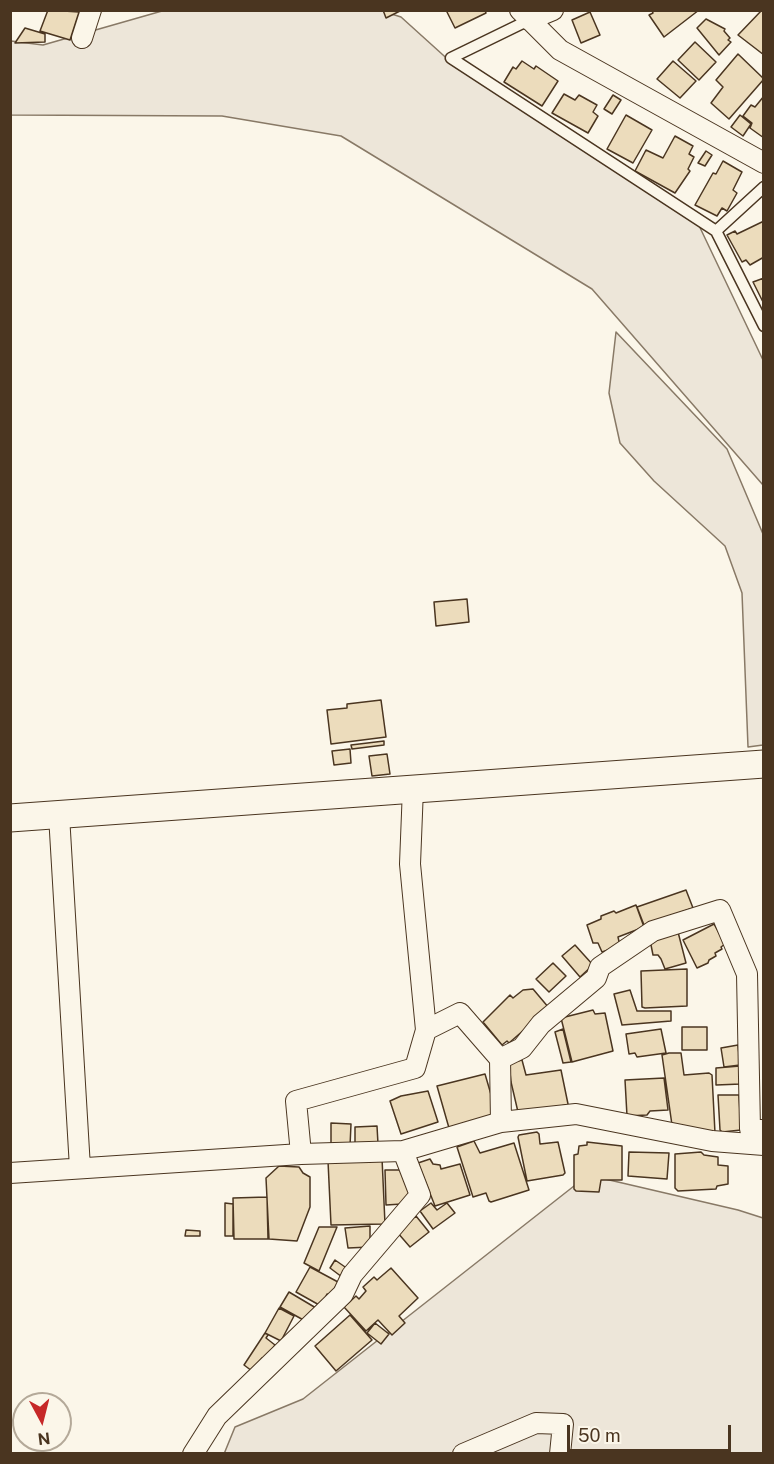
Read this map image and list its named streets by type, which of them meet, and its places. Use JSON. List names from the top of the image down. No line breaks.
{"scale_bar":"50 m","north":"bottom"}
